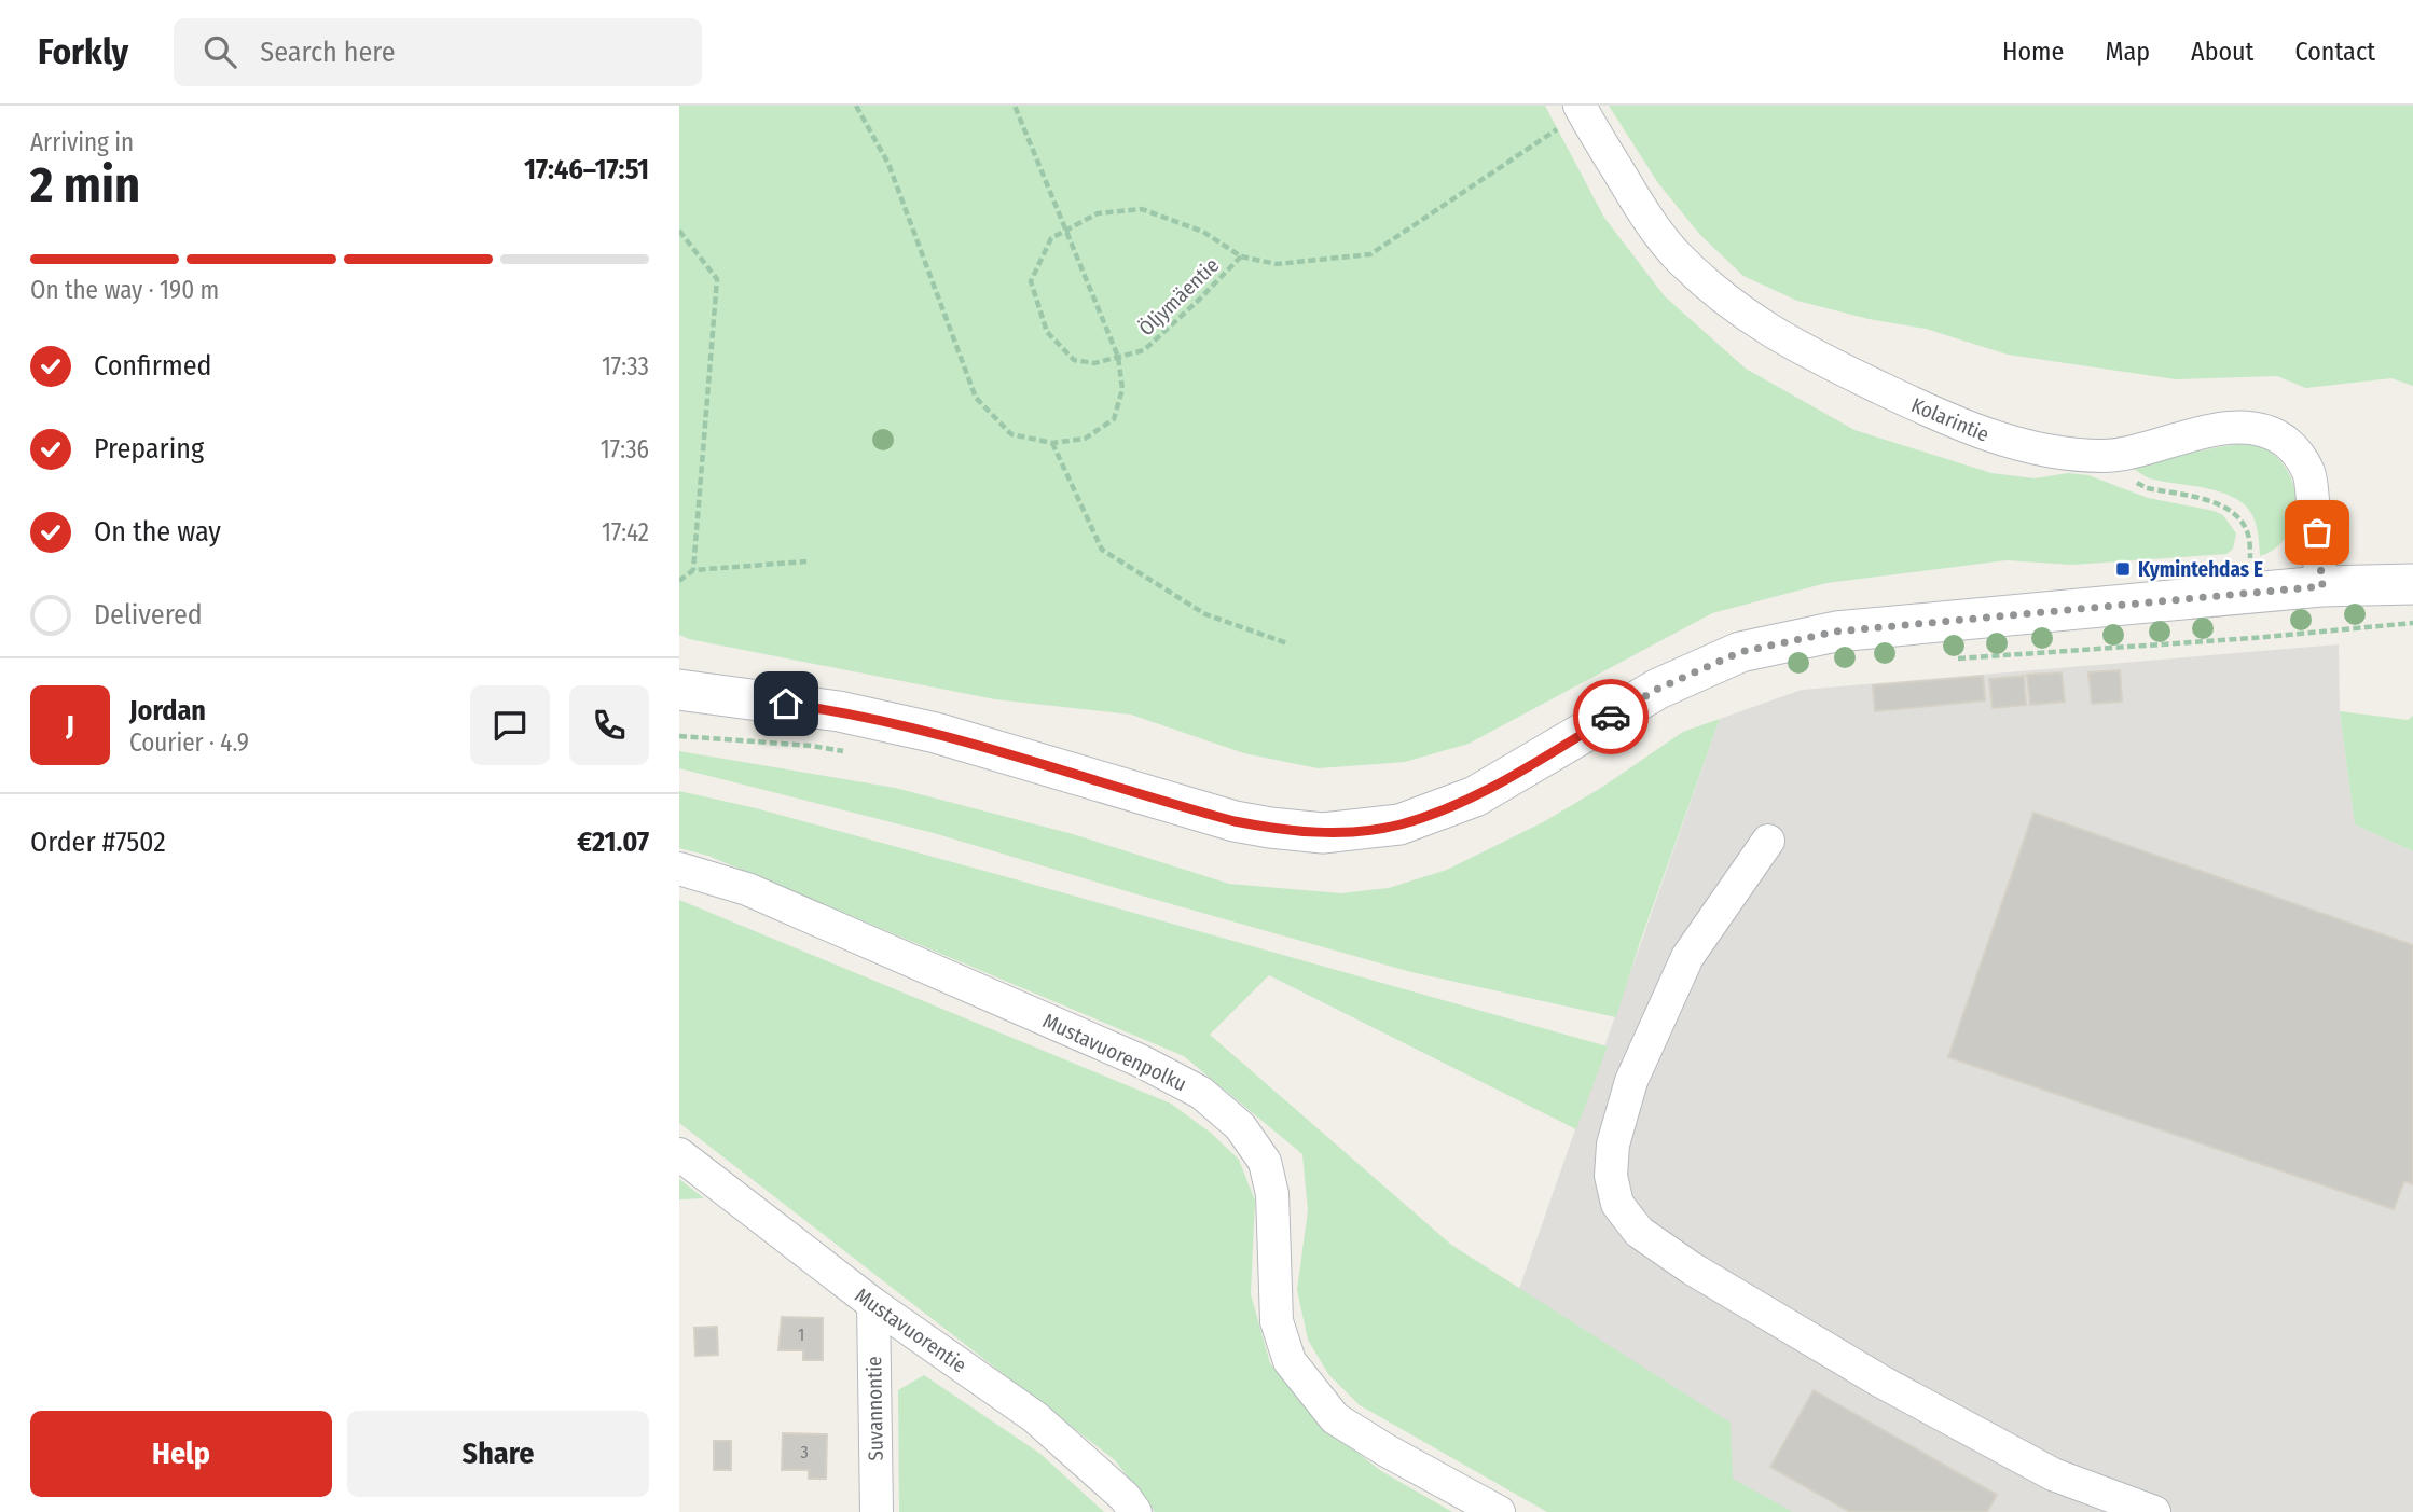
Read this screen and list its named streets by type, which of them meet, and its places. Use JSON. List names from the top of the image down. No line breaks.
{"streets":{"street":["Kolarintie","Mustavuorenpolku","Mustavuorentie","Suvannontie"],"path":["Öljymäentie"]},"crossings":[["Öljymäentie","Kolarintie"],["Mustavuorentie","Suvannontie"]],"places":{"transit":["Kymintehdas E"]},"house_numbers":["1","3"],"page":{"header":"Forkly","search":"Search here","nav":["Home","Map","About","Contact"],"heading":["2 min","Arriving in","17:46–17:51"],"panel":["Jordan","Courier · 4.9","Order #7502","€21.07"],"bar":"On the way · 190 m","list":[["Confirmed","17:33"],["Preparing","17:36"],["On the way","17:42"],"Delivered"],"round":"J","buttons":["Help","Share"]}}
